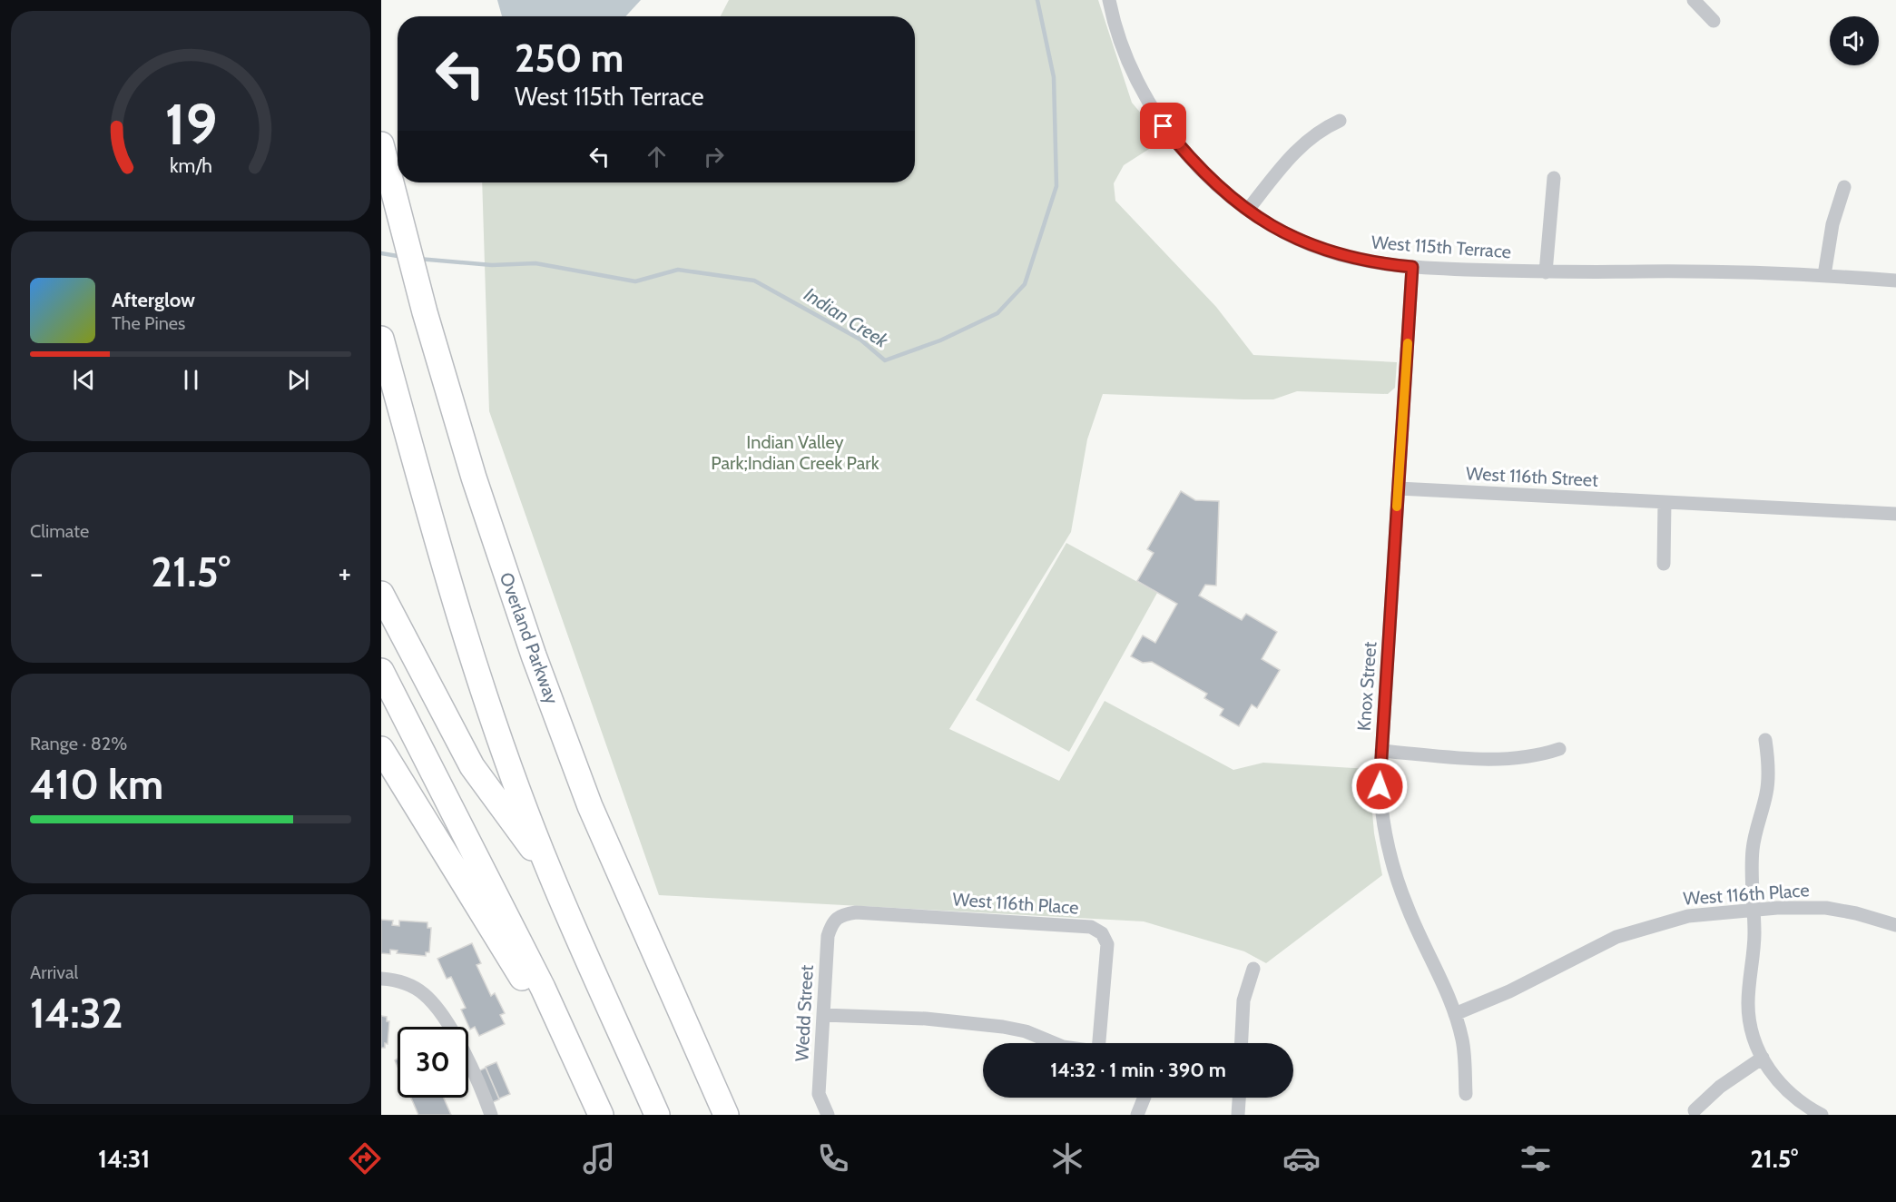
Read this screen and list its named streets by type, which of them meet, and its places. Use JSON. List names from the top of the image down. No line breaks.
{"streets":{"highway":["Overland Parkway"],"street":["West 115th Terrace","West 116th Street","Knox Street","West 116th Place","Wedd Street"]},"crossings":[["West 115th Terrace","Knox Street"],["West 116th Street","Knox Street"],["Knox Street","West 116th Place"],["West 116th Place","Wedd Street"]],"water":["Indian Creek"],"parks":["Indian Valley Park;Indian Creek Park"],"page":{"turn":["250 m","West 115th Terrace"],"song":["Afterglow","The Pines"],"tile":["Climate",["Range · 82%","410 km"],["Arrival","14:32"]],"heat":["−","21.5°","+"],"limit":"30","trip":"14:32 · 1 min · 390 m","tabs":["14:31","21.5°"],"gauge":["19","km/h"]}}
